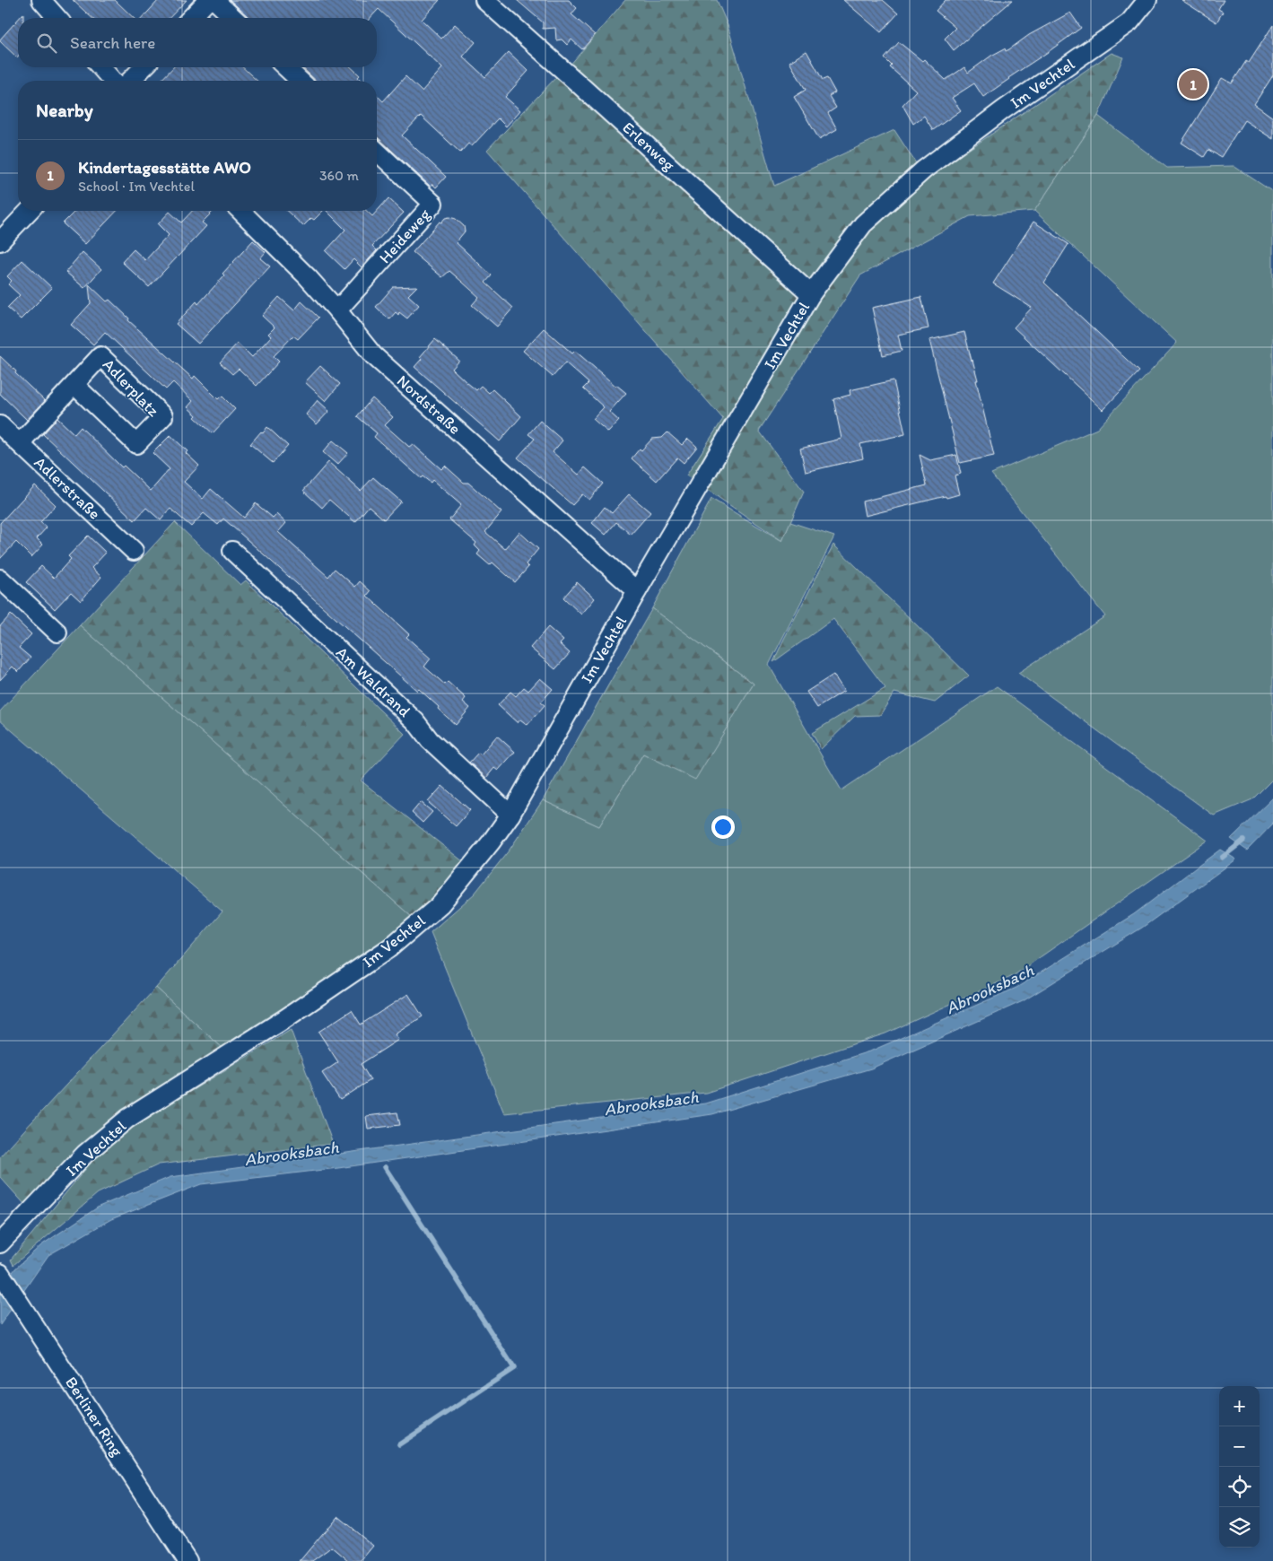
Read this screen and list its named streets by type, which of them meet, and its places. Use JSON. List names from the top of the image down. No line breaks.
{"streets":{"street":["Im Vechtel","Erlenweg","Heideweg","Adlerplatz","Nordstraße","Adlerstraße","Am Waldrand","Berliner Ring"]},"crossings":[["Im Vechtel","Erlenweg"],["Im Vechtel","Nordstraße"],["Im Vechtel","Am Waldrand"],["Heideweg","Nordstraße"],["Adlerplatz","Adlerstraße"]],"water":["Abrooksbach"],"page":{"search":"Search here","pins":"1","heading":"Nearby","list":[{"mark":"1","name":"Kindertagesstätte AWO","note":"School · Im Vechtel","value":"360 m"}],"map_buttons":["+","−"]}}
